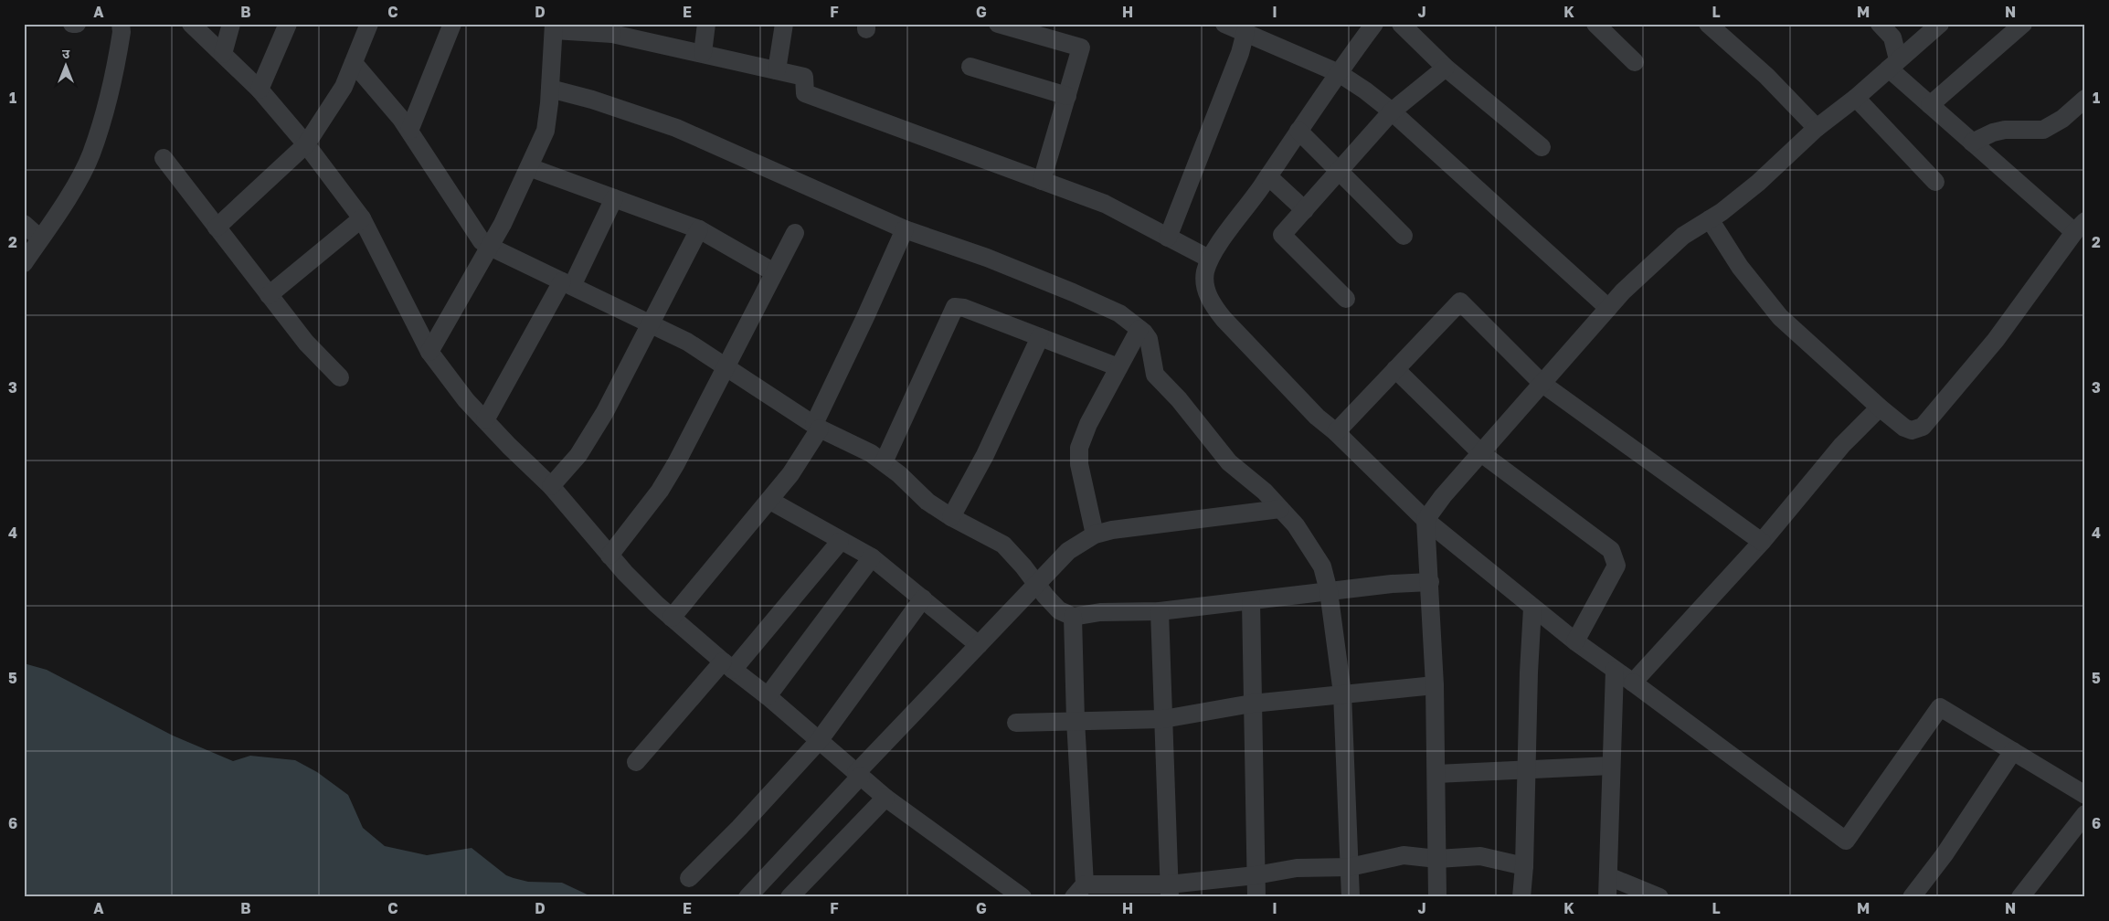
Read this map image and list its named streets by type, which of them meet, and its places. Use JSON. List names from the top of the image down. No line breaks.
{"north":"top","grid":{"columns":["A","B","C","D","E","F","G","H","I","J","K","L","M","N"],"rows":["1","2","3","4","5","6"]}}
